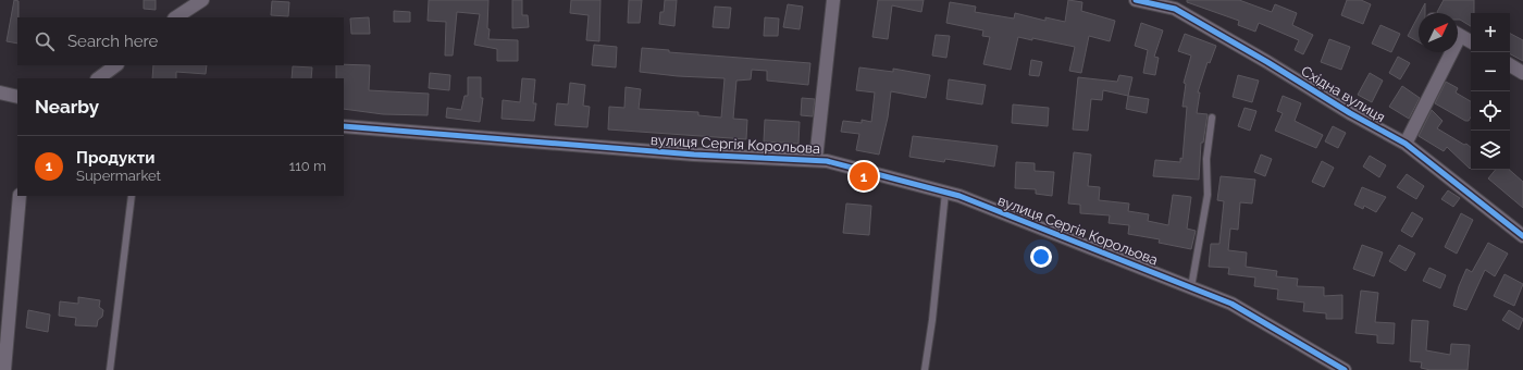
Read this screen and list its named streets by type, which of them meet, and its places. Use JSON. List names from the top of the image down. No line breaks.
{"streets":{"street":["Східна вулиця","вулиця Сергія Корольова"]},"north":"top right","page":{"map_buttons":["+","−"],"search":"Search here","heading":"Nearby","list":[{"mark":"1","name":"Продукти","note":"Supermarket","value":"110 m"}],"pins":"1"}}
